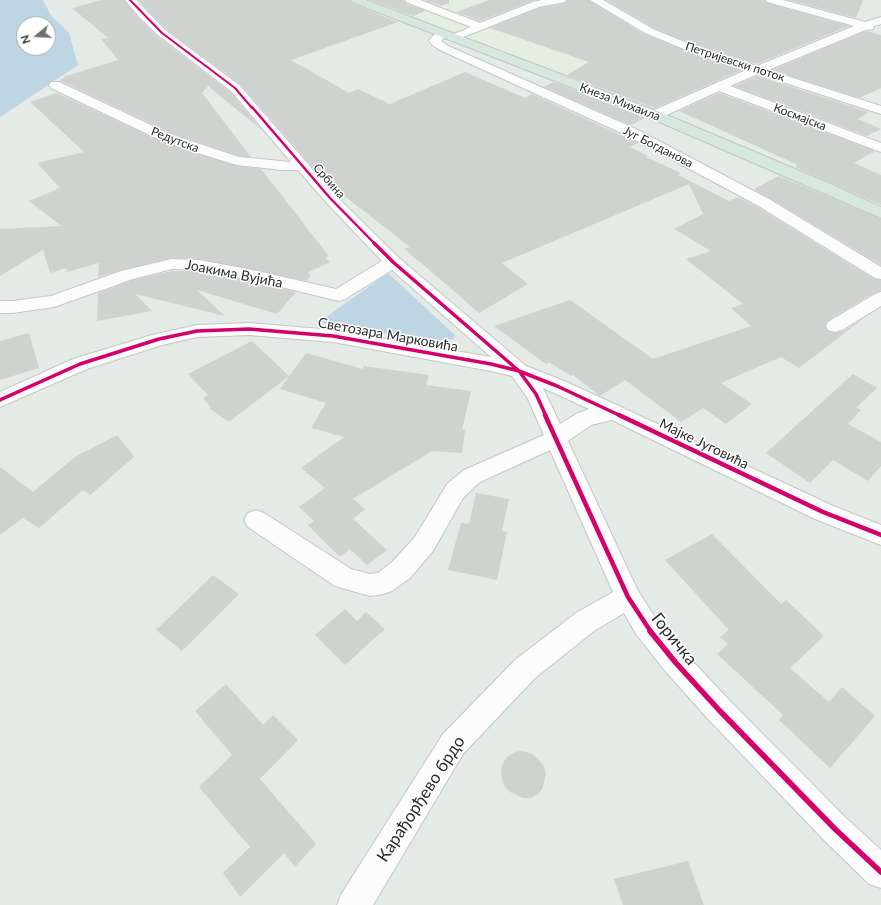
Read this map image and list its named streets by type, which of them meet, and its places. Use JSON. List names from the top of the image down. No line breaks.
{"streets":{"main road":["Кнеза Михаила"],"street":["Петријевски поток","Космајска","Редутска","Југ Богданова","Србина","Јоакима Вујића","Светозара Марковића","Мајке Југовића","Горичка","Карађорђево брдо"]},"crossings":[["Кнеза Михаила","Југ Богданова"],["Редутска","Србина"],["Србина","Јоакима Вујића"],["Србина","Светозара Марковића"],["Србина","Мајке Југовића"],["Србина","Горичка"],["Светозара Марковића","Мајке Југовића"],["Светозара Марковића","Горичка"],["Мајке Југовића","Горичка"],["Горичка","Карађорђево брдо"]],"north":"left"}
